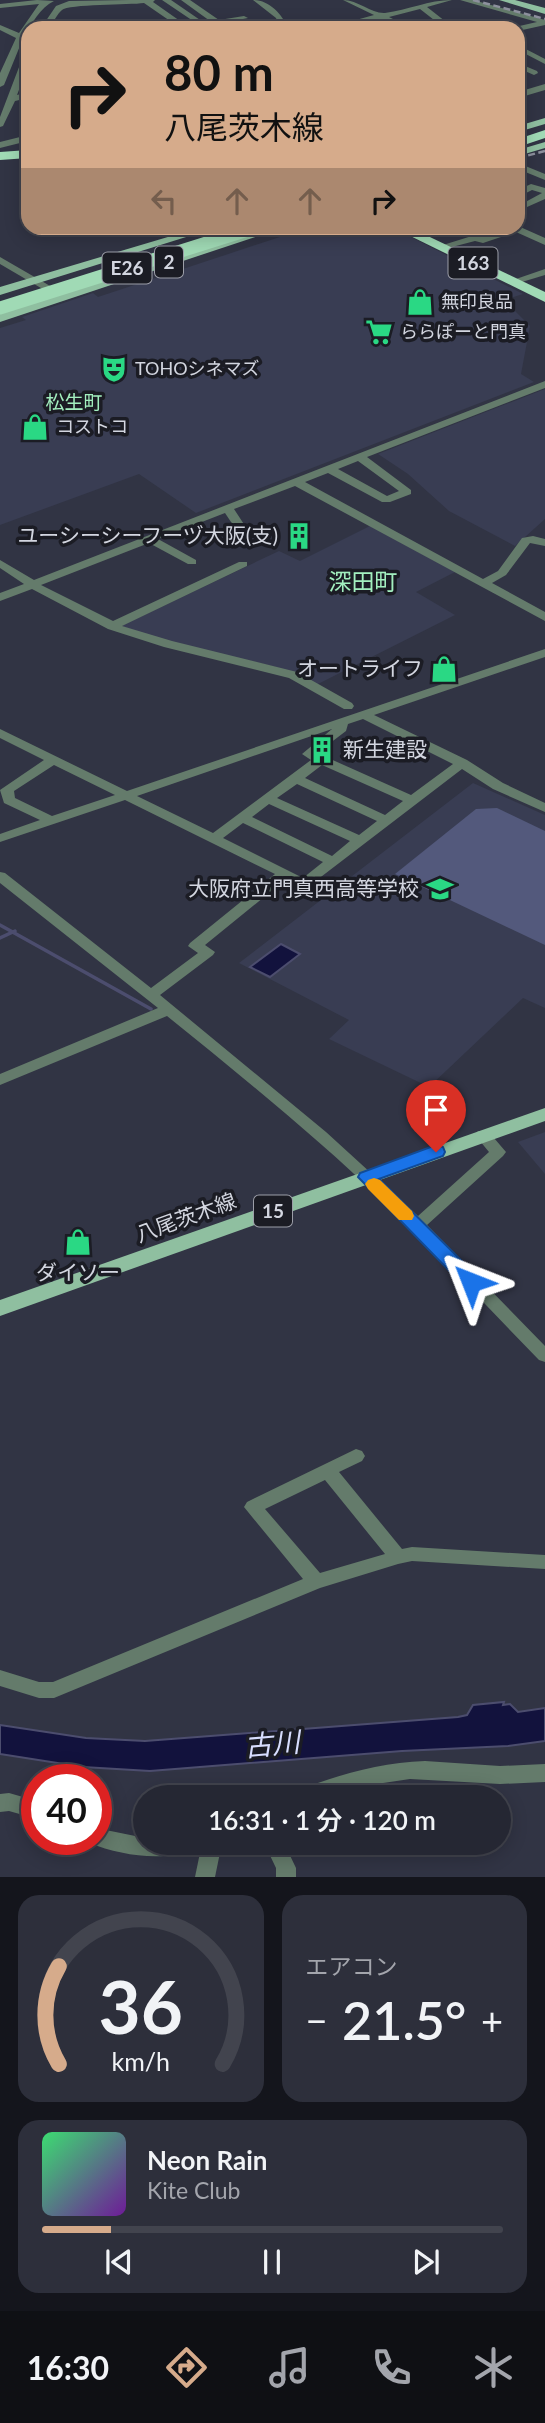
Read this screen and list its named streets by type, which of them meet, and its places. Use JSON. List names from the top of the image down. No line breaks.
{"streets":{"highway":["163","E26"],"main road":["2","15","八尾茨木線"]},"districts":["松生町","深田町"],"water":["古川"],"places":{"shop":["無印良品","コストコ","オートライフ","ダイソー"],"supermarket":["ららぽーと門真"],"theatre":["TOHOシネマズ"],"building":["ユーシーシーフーヅ大阪(支)","新生建設"],"school or university":["大阪府立門真西高等学校"]},"page":{"turn":["80 m","八尾茨木線"],"limit":"40","trip":"16:31 · 1 分 · 120 m","tile":"エアコン","heat":["−","21.5°","+"],"song":["Neon Rain","Kite Club"],"tabs":"16:30","gauge":["36","km/h"]}}
